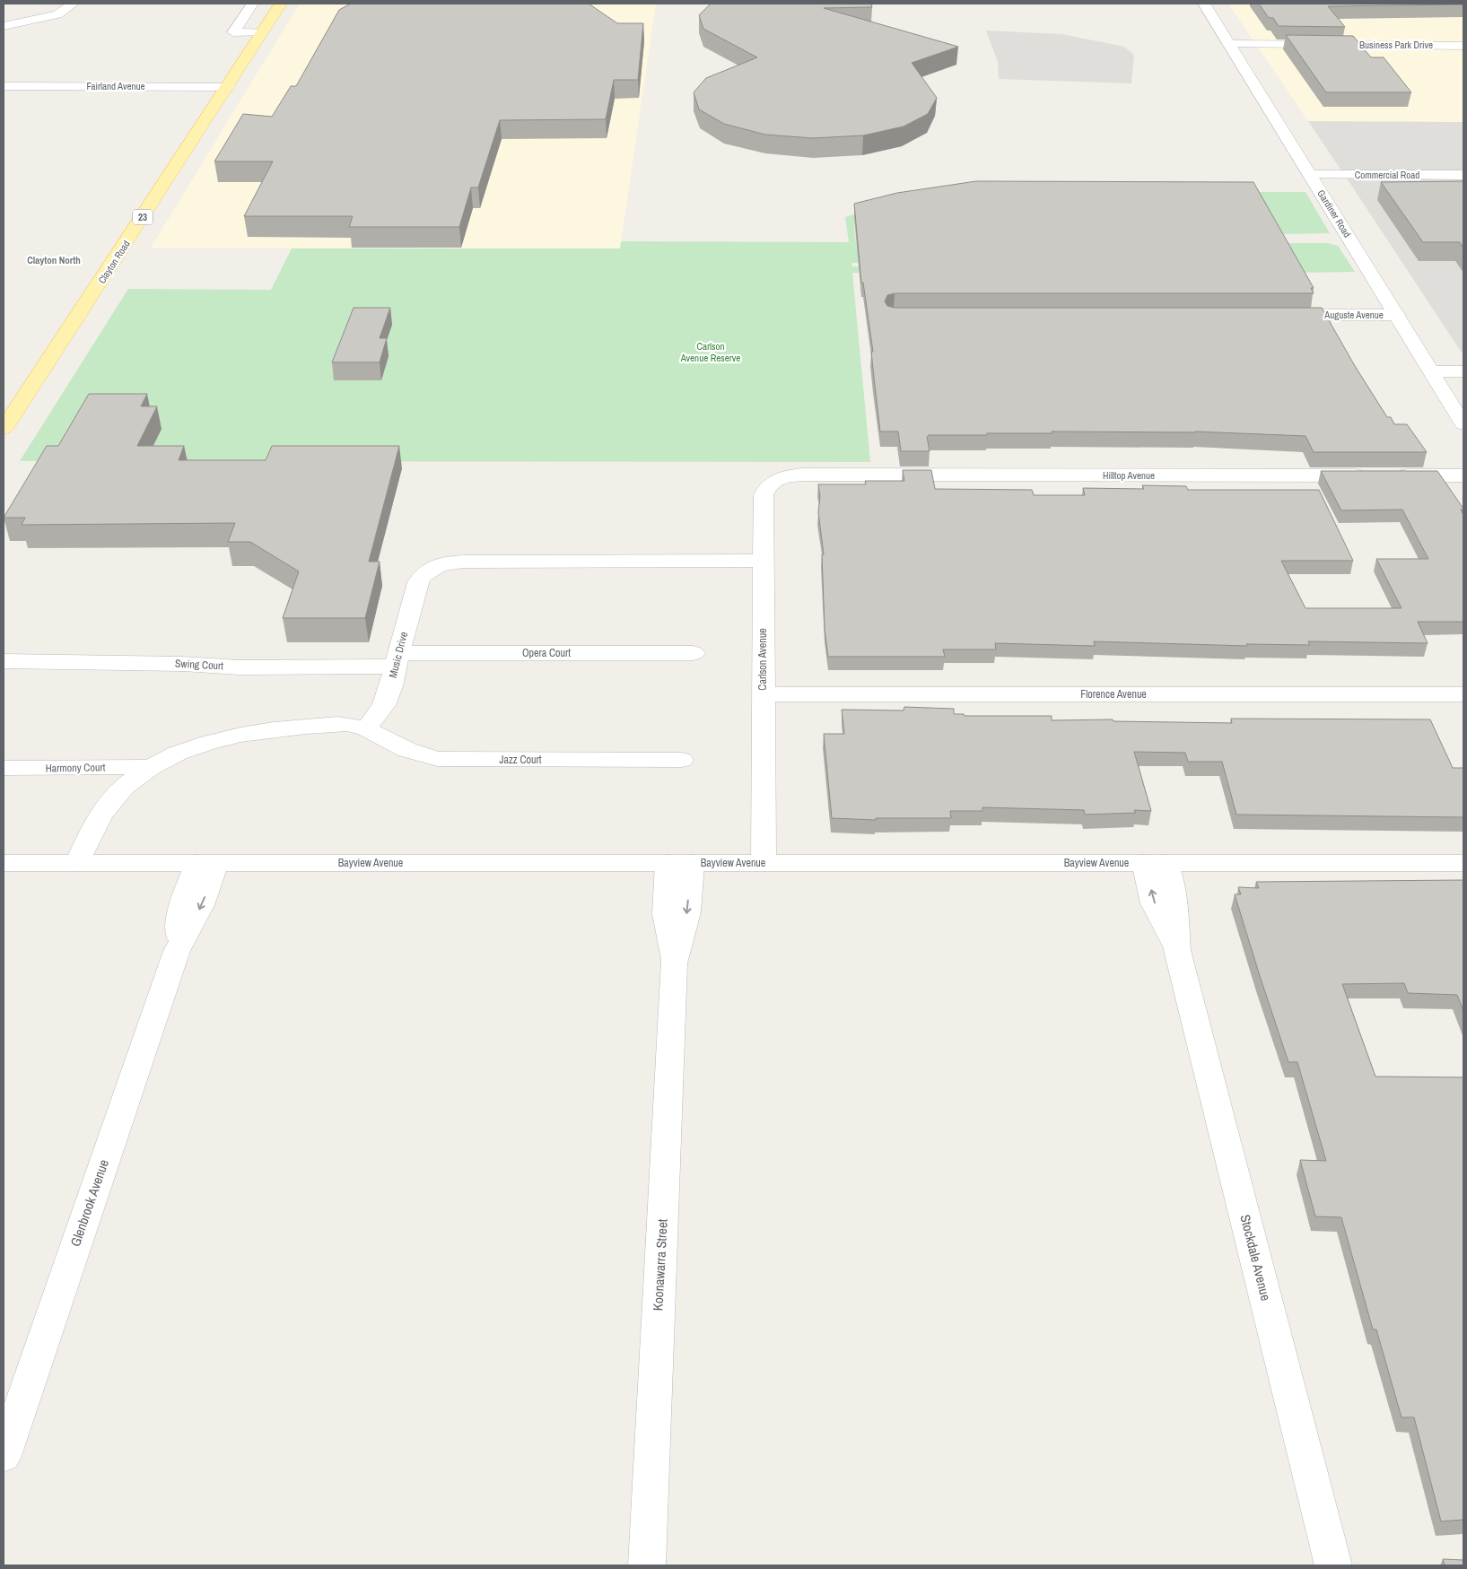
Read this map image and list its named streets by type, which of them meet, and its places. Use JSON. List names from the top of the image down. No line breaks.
{"streets":{"main road":["23","Clayton Road"],"street":["Business Park Drive","Fairland Avenue","Commercial Road","Gardiner Road","Auguste Avenue","Hilltop Avenue","Opera Court","Music Drive","Carlson Avenue","Swing Court","Florence Avenue","Jazz Court","Harmony Court","Bayview Avenue","Glenbrook Avenue","Stockdale Avenue","Koonawarra Street"]},"crossings":[["Business Park Drive","Gardiner Road"],["Fairland Avenue","Clayton Road"],["Commercial Road","Gardiner Road"],["Gardiner Road","Auguste Avenue"],["Hilltop Avenue","Carlson Avenue"],["Opera Court","Music Drive"],["Opera Court","Swing Court"],["Music Drive","Carlson Avenue"],["Music Drive","Swing Court"],["Music Drive","Jazz Court"],["Carlson Avenue","Florence Avenue"],["Carlson Avenue","Bayview Avenue"],["Bayview Avenue","Glenbrook Avenue"],["Bayview Avenue","Stockdale Avenue"],["Bayview Avenue","Koonawarra Street"]],"districts":["Clayton North"],"parks":["Carlson Avenue Reserve"]}
